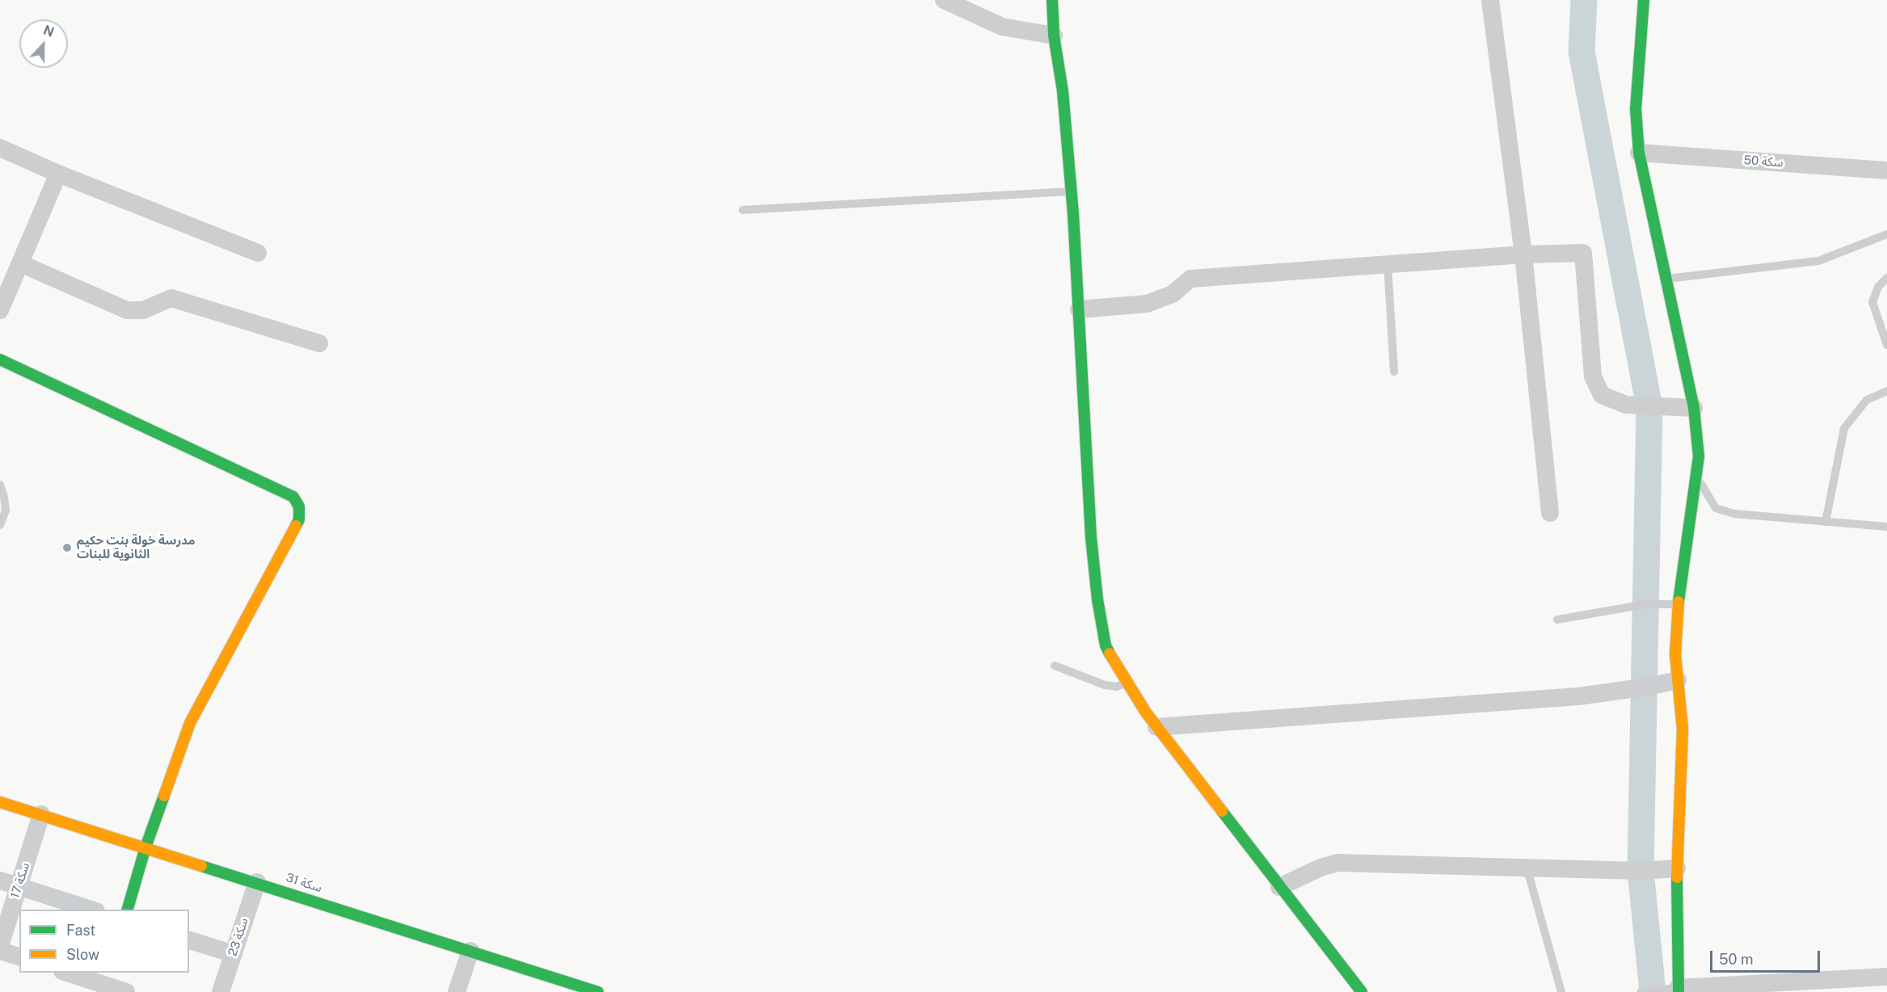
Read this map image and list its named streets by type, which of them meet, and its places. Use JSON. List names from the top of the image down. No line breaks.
{"streets":{"street":["سكة 50","سكة 17","سكة 31","سكة 23"]},"crossings":[["سكة 17","سكة 31"],["سكة 31","سكة 23"]],"places":["مدرسة خولة بنت حكيم الثانوية للبنات"],"legend":["Fast","Slow"],"scale_bar":"50 m","north":"top"}
